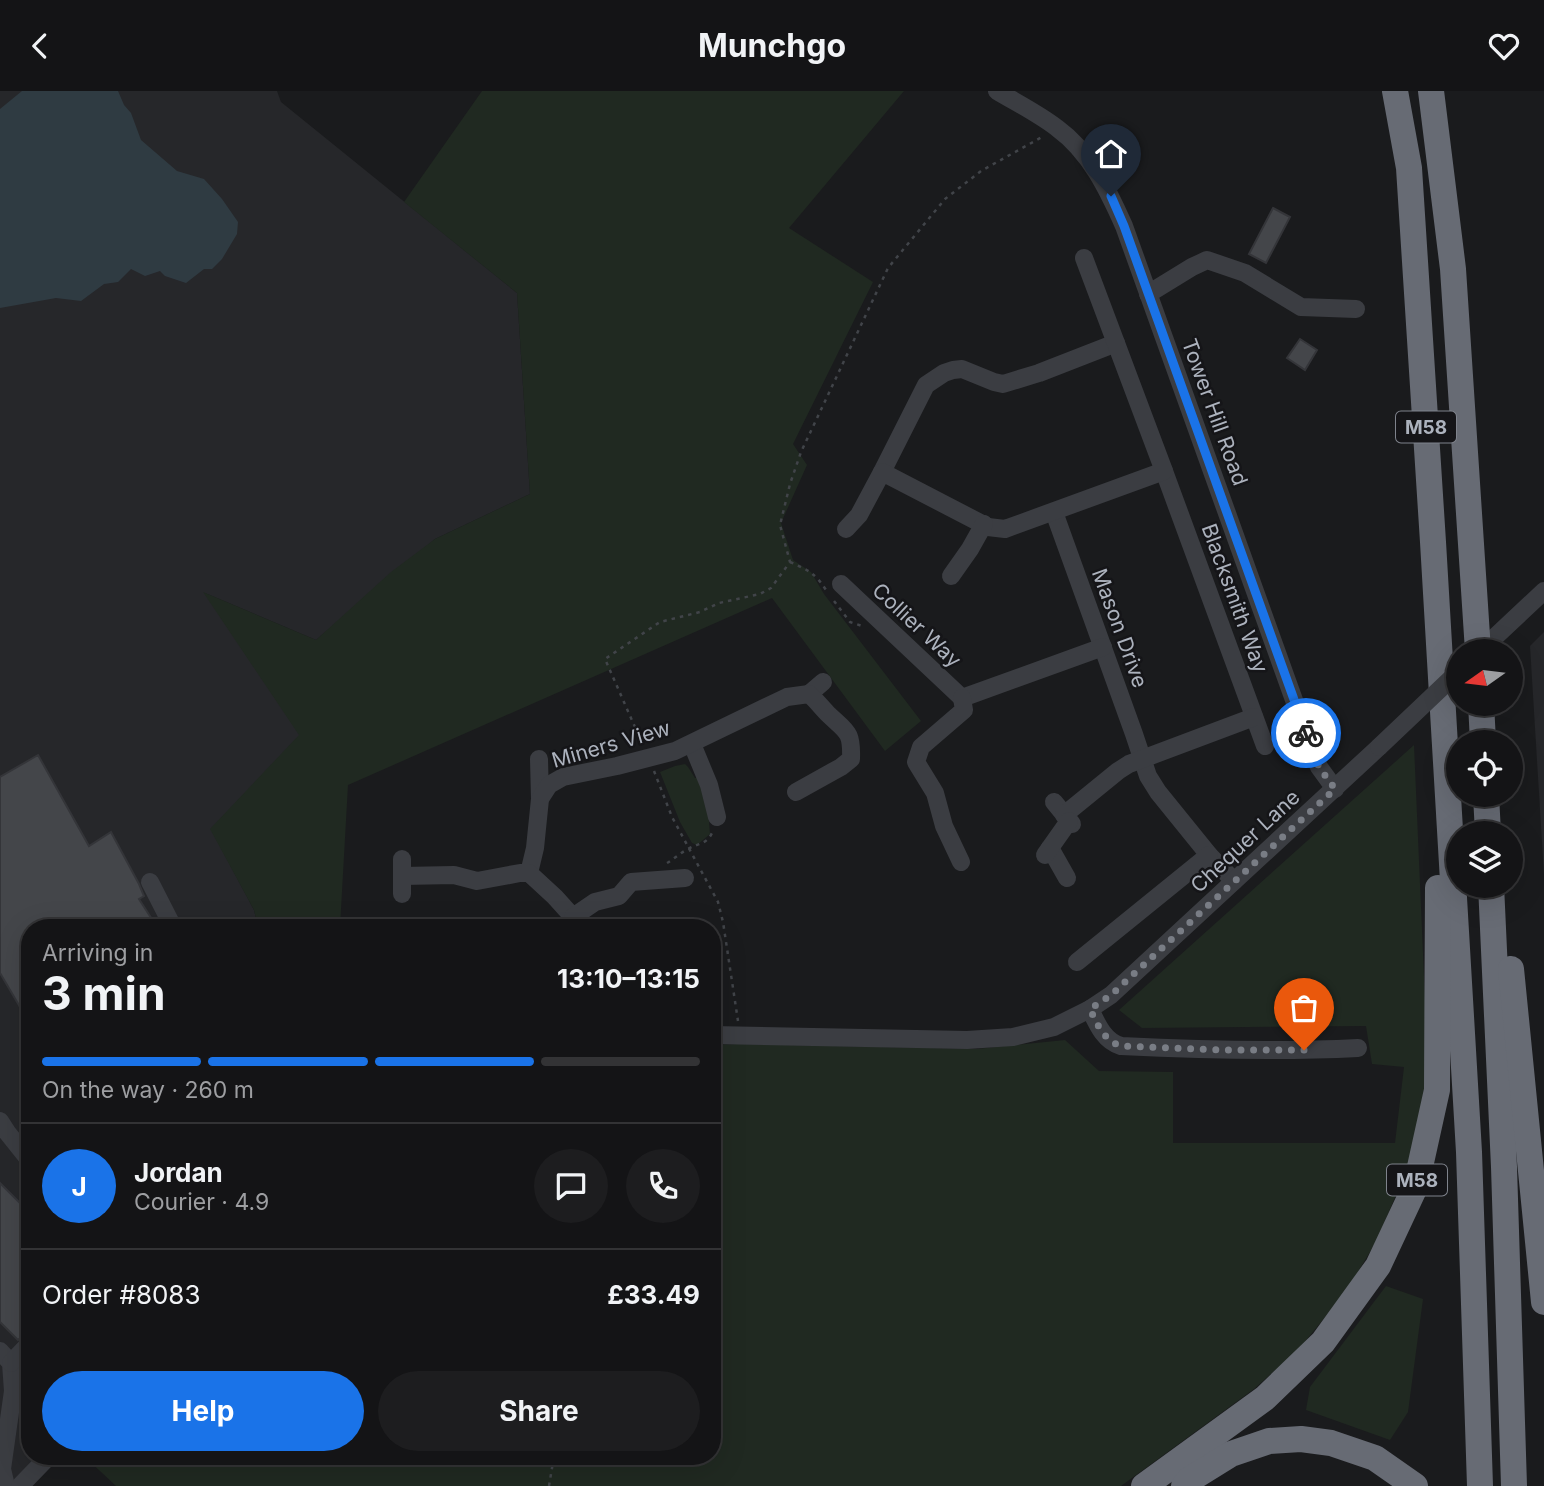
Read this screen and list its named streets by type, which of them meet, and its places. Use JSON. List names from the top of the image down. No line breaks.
{"streets":{"highway":["M58"],"street":["Tower Hill Road","Blacksmith Way","Collier Way","Mason Drive","Miners View","Chequer Lane"]},"crossings":[["Tower Hill Road","Chequer Lane"],["Collier Way","Mason Drive"],["Mason Drive","Chequer Lane"]],"north":"left","page":{"header":"Munchgo","heading":["3 min","Arriving in","13:10–13:15"],"panel":["Jordan","Courier · 4.9","Order #8083","£33.49"],"bar":"On the way · 260 m","round":"J","buttons":["Help","Share"]}}
